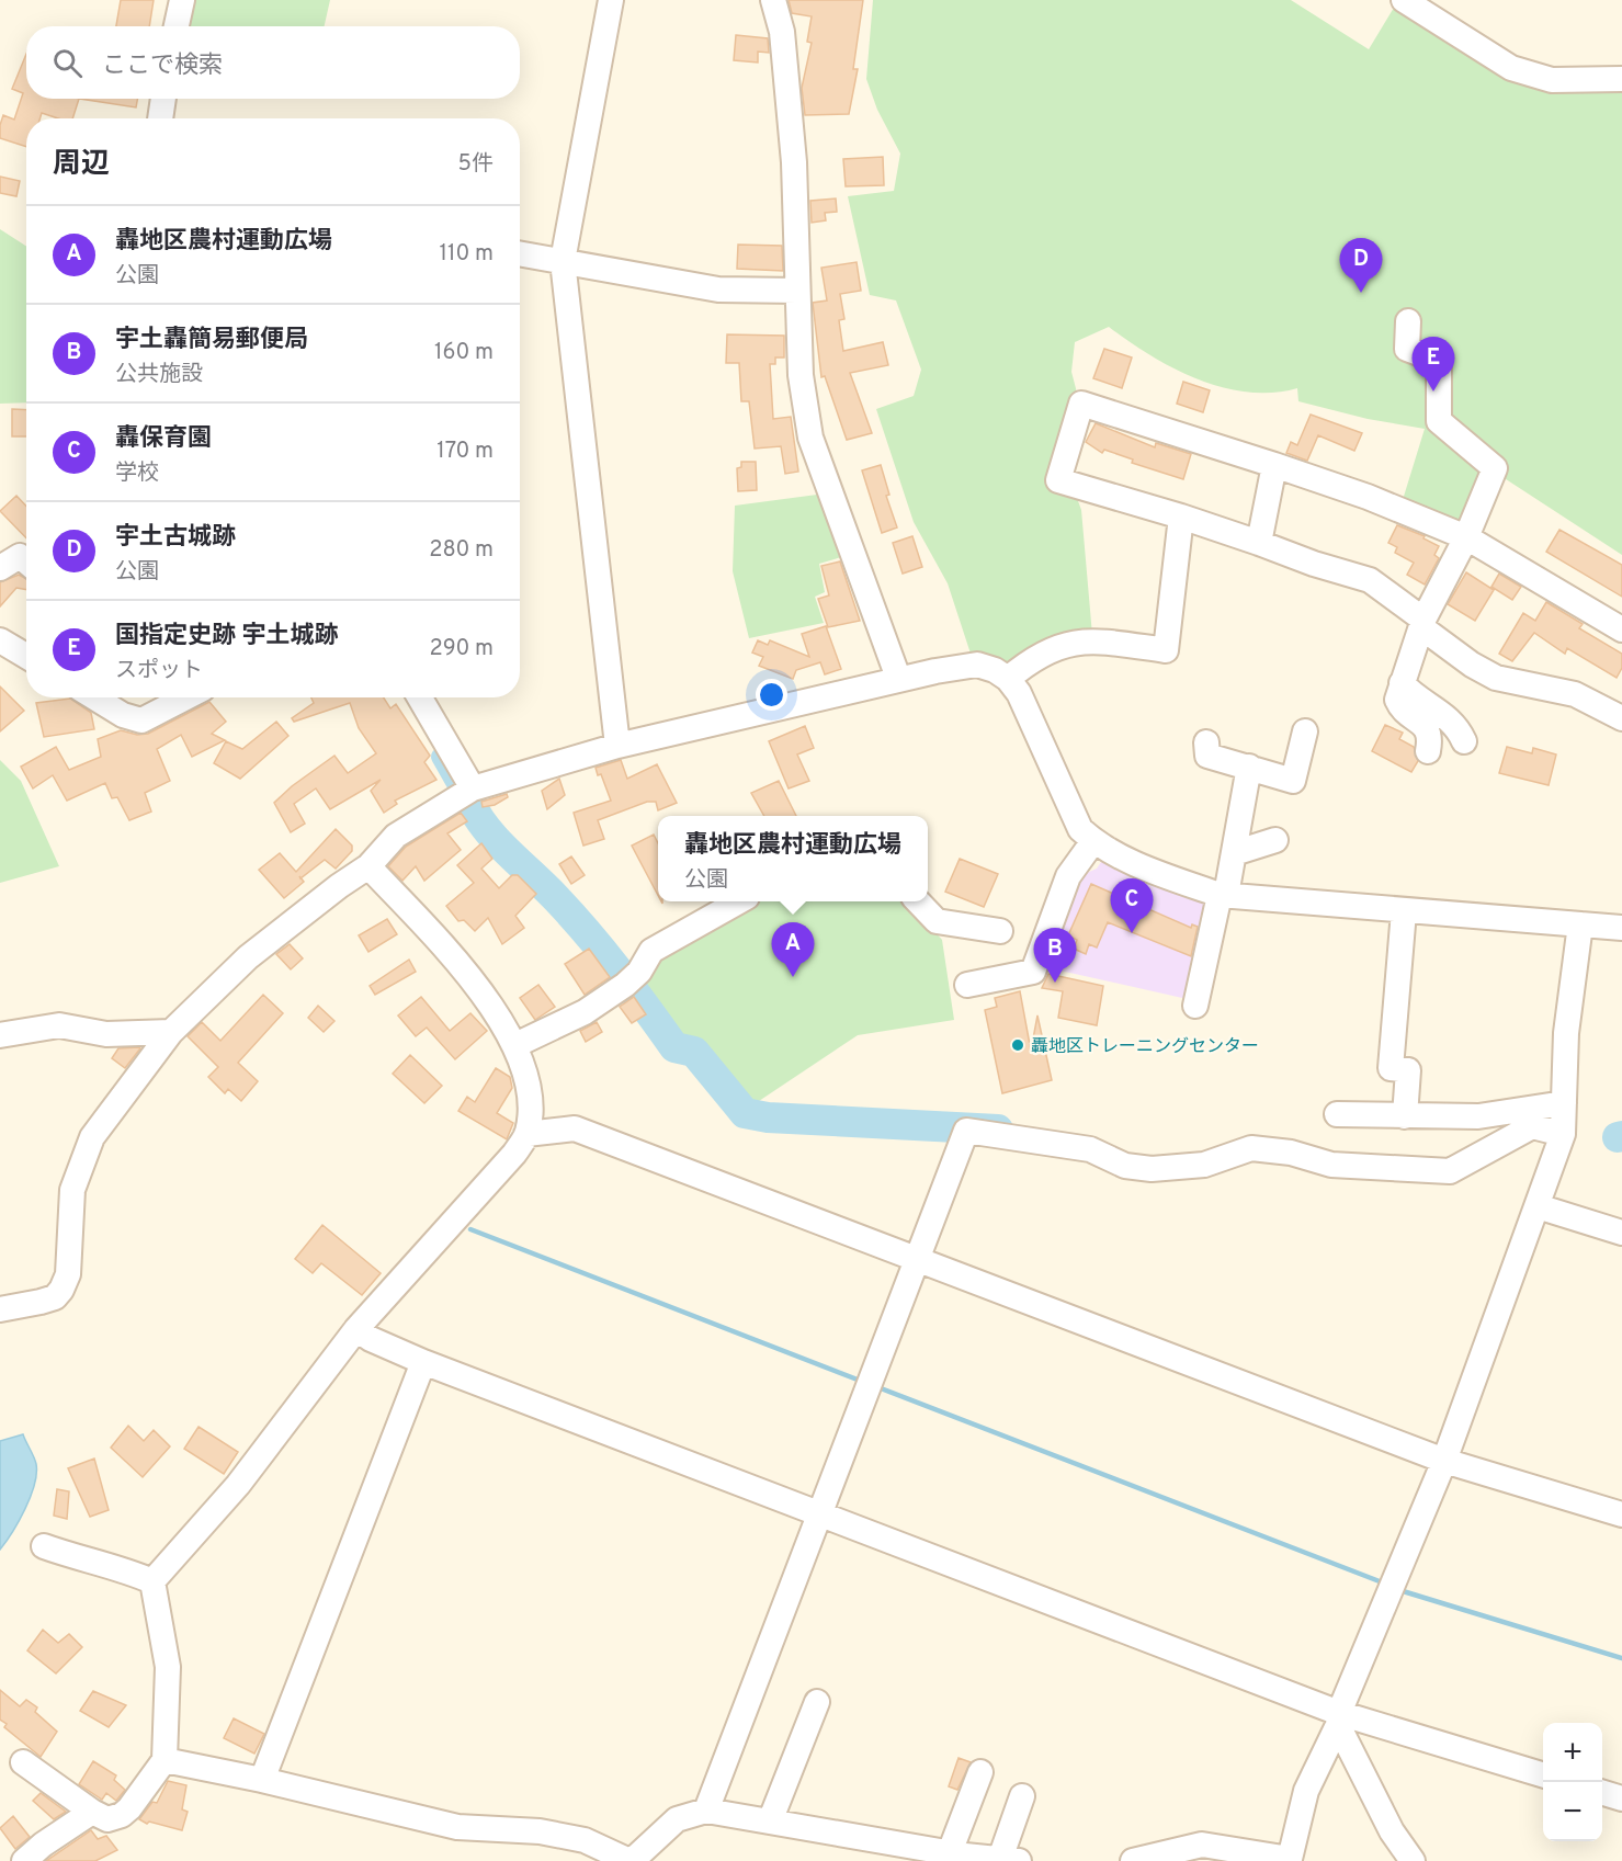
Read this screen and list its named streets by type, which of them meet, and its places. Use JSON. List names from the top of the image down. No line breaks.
{"places":["轟地区トレーニングセンター"],"page":{"search":"ここで検索","heading":["周辺","5件"],"list":[{"mark":"A","name":"轟地区農村運動広場","note":"公園","value":"110 m"},{"mark":"B","name":"宇土轟簡易郵便局","note":"公共施設","value":"160 m"},{"mark":"C","name":"轟保育園","note":"学校","value":"170 m"},{"mark":"D","name":"宇土古城跡","note":"公園","value":"280 m"},{"mark":"E","name":"国指定史跡 宇土城跡","note":"スポット","value":"290 m"}],"pins":["D","E","C","A","B"],"popup":["轟地区農村運動広場","公園"],"map_buttons":["+","−"]}}
